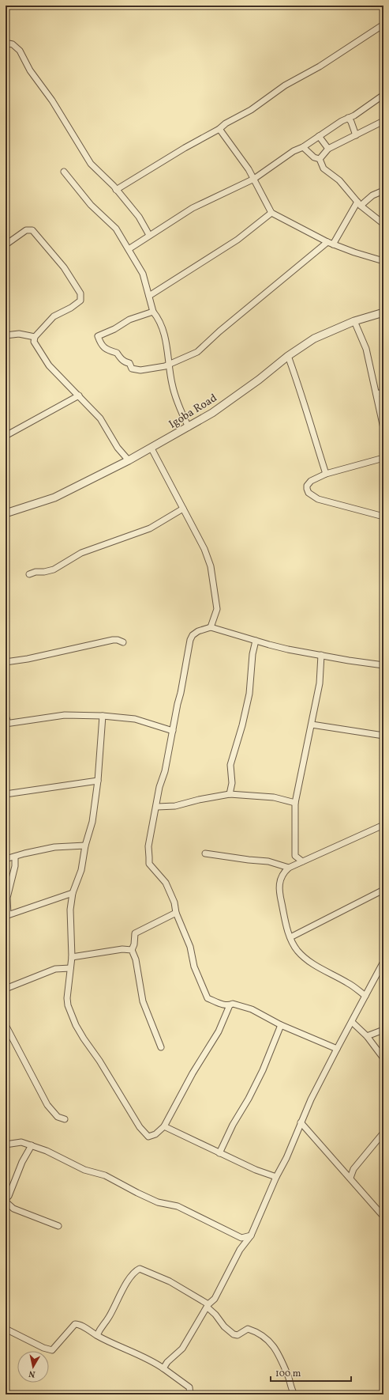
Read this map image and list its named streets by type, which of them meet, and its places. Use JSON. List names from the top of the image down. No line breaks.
{"streets":{"street":["Igoba Road"]},"scale_bar":"100 m","north":"bottom"}
